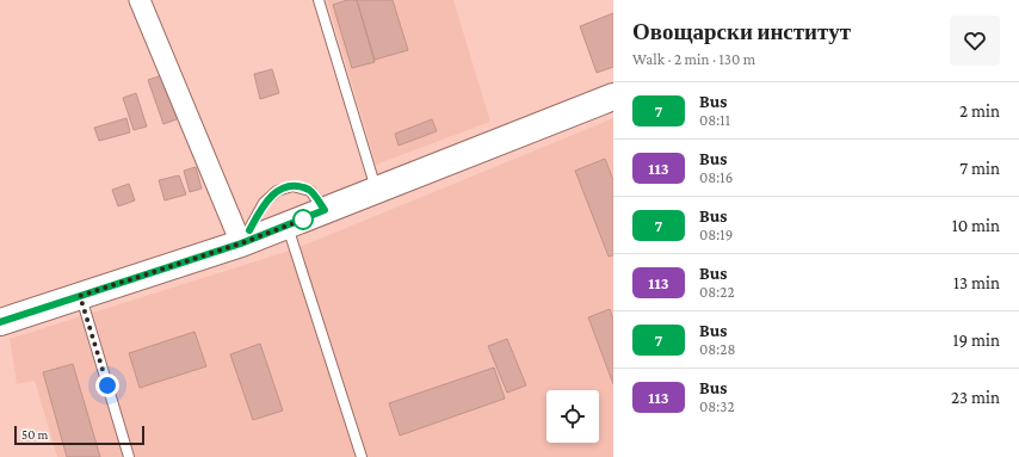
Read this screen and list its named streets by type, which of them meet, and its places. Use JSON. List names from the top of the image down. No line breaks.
{"lines":["bus line 7"],"scale_bar":"50 m","page":{"heading":["Овощарски институт","Walk · 2 min · 130 m"],"list":[{"mark":"7","name":"Bus","note":"08:11","value":"2 min"},{"mark":"113","name":"Bus","note":"08:16","value":"7 min"},{"mark":"7","name":"Bus","note":"08:19","value":"10 min"},{"mark":"113","name":"Bus","note":"08:22","value":"13 min"},{"mark":"7","name":"Bus","note":"08:28","value":"19 min"},{"mark":"113","name":"Bus","note":"08:32","value":"23 min"}],"scale":"50 m"}}
